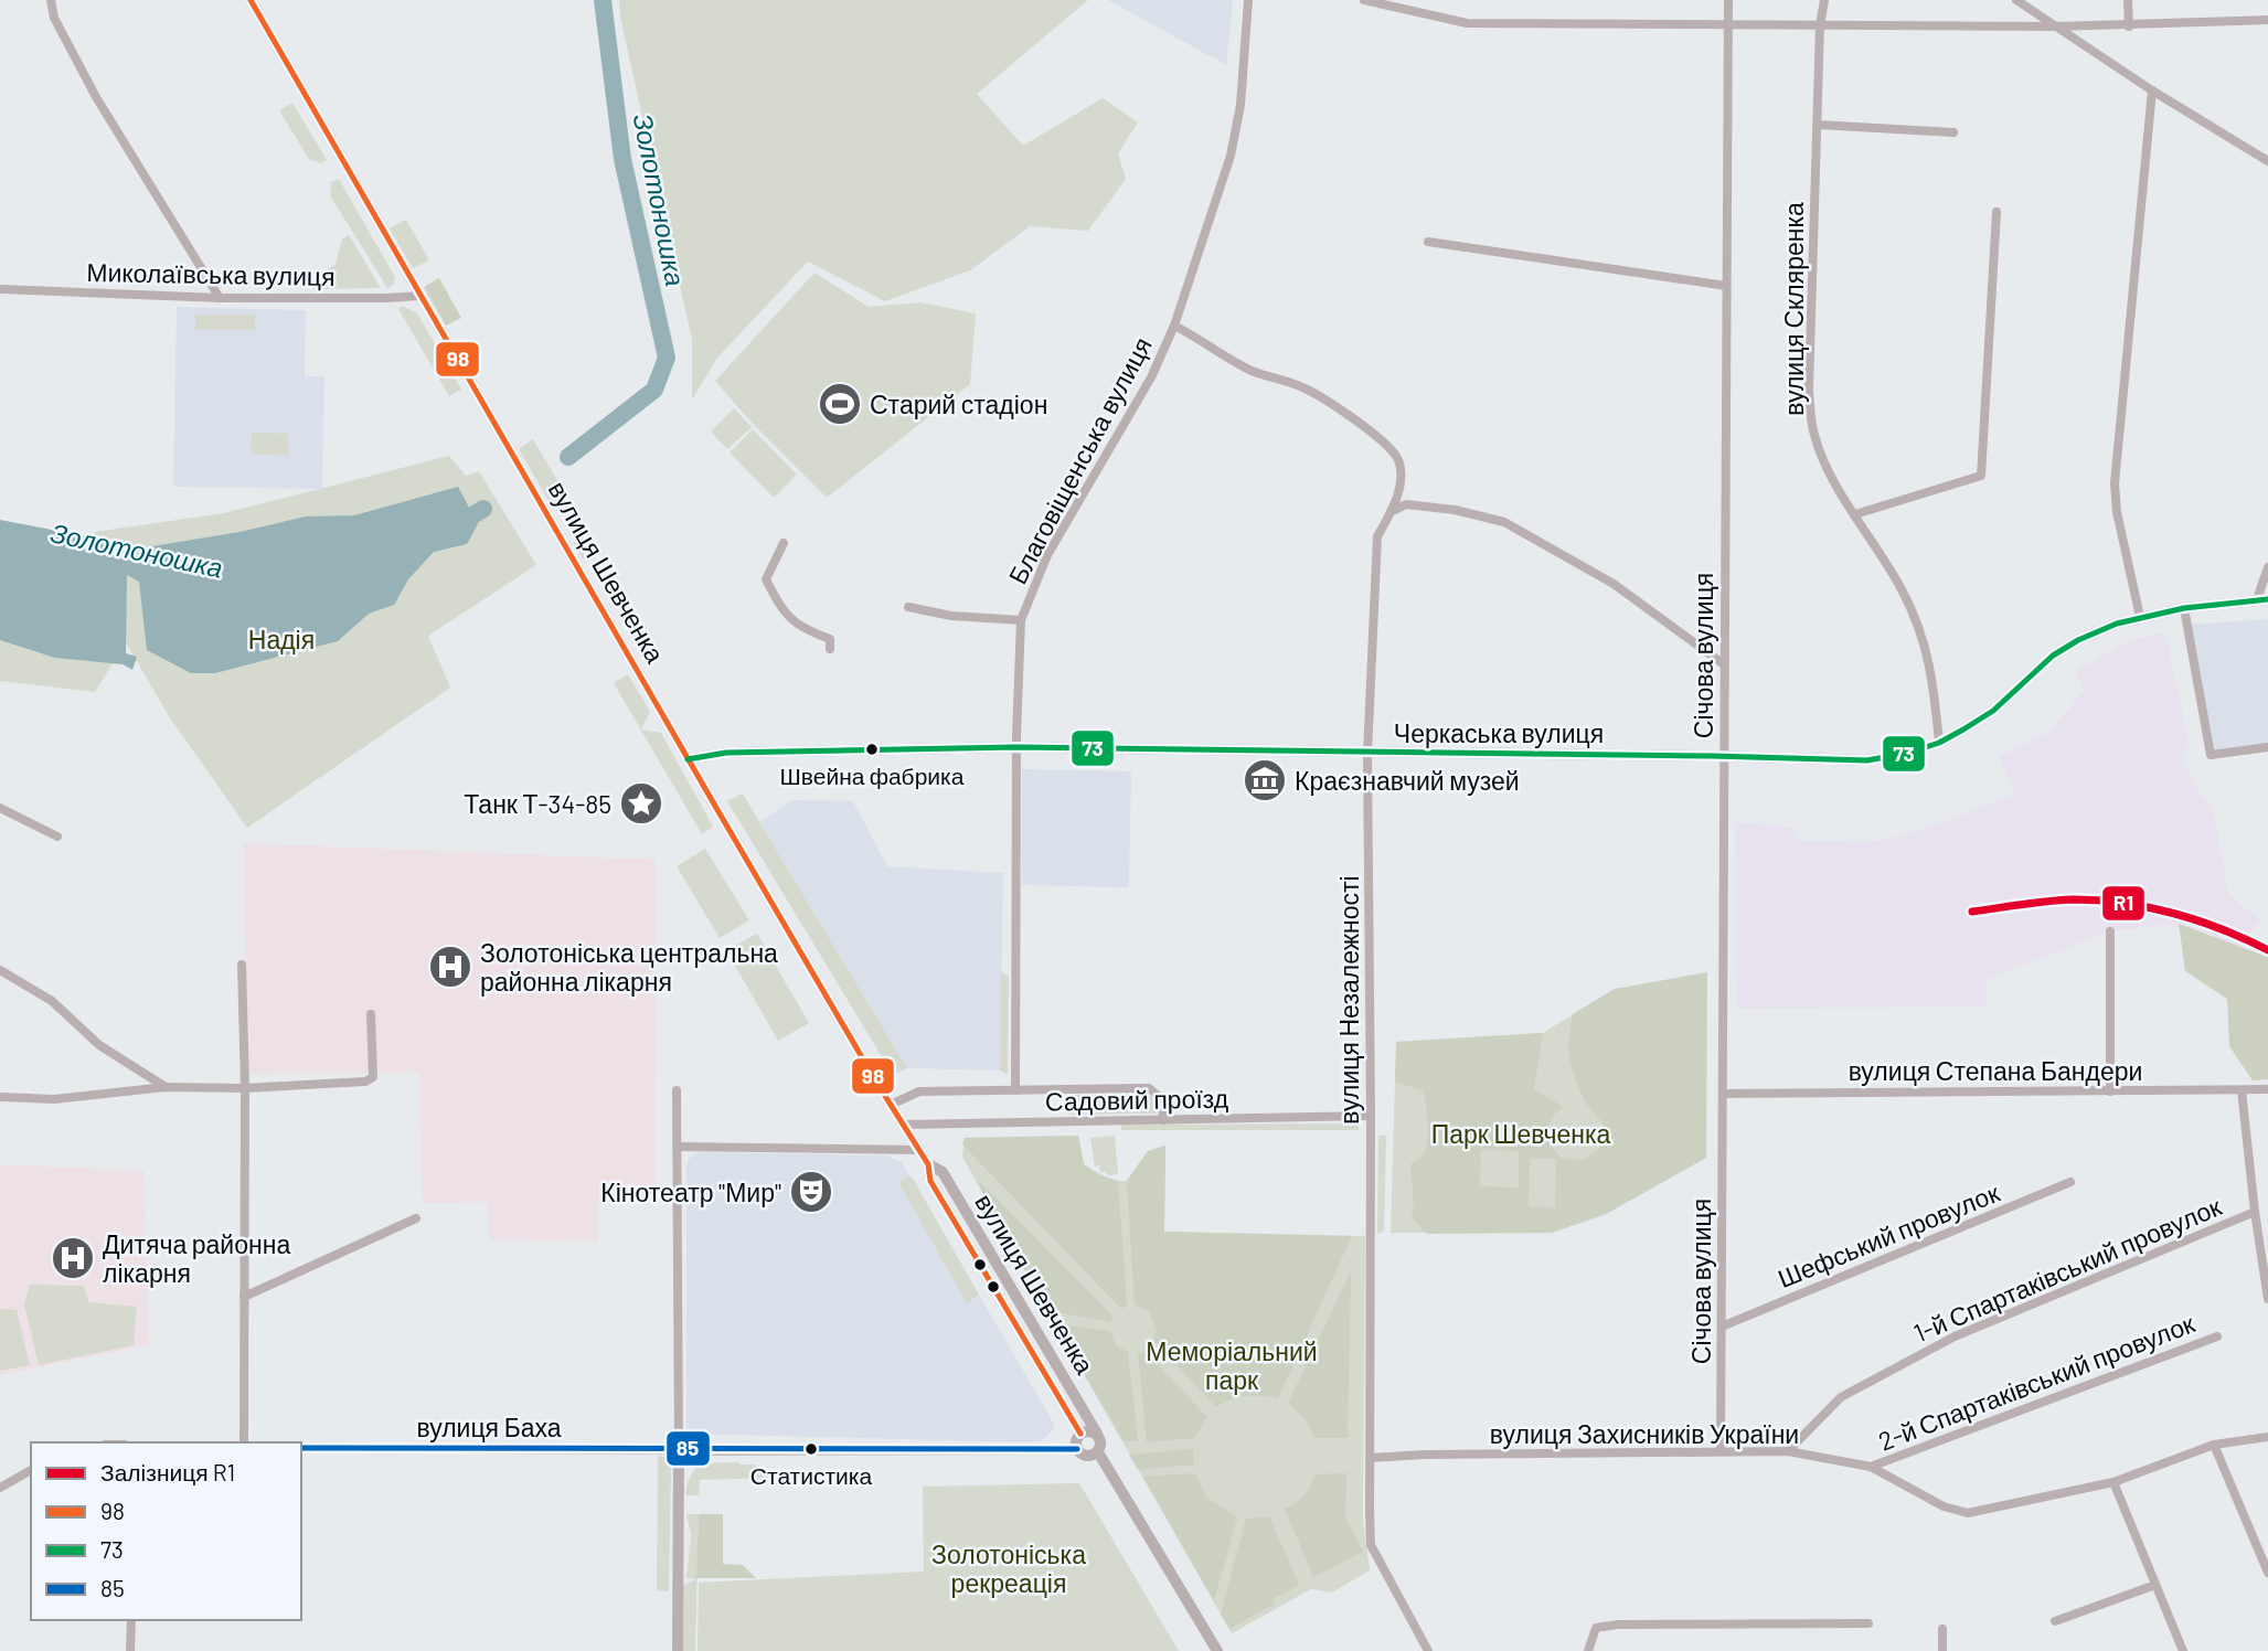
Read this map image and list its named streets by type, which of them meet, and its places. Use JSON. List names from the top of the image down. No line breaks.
{"streets":{"main road":["вулиця Шевченка"],"street":["Миколаївська вулиця","вулиця Скляренка","Благовіщенська вулиця","Січова вулиця","Черкаська вулиця","вулиця Незалежності","вулиця Степана Бандери","Садовий проїзд","Шефський провулок","1-й Спартаківський провулок","2-й Спартаківський провулок","вулиця Баха","вулиця Захисників України"]},"crossings":[["Миколаївська вулиця","вулиця Шевченка"],["вулиця Скляренка","Черкаська вулиця"],["Благовіщенська вулиця","Черкаська вулиця"],["Благовіщенська вулиця","вулиця Незалежності"],["вулиця Шевченка","Черкаська вулиця"],["вулиця Шевченка","Садовий проїзд"],["Січова вулиця","Черкаська вулиця"],["Січова вулиця","вулиця Степана Бандери"],["Січова вулиця","Шефський провулок"],["Січова вулиця","вулиця Захисників України"],["Черкаська вулиця","вулиця Незалежності"],["вулиця Незалежності","Садовий проїзд"],["вулиця Незалежності","вулиця Захисників України"],["1-й Спартаківський провулок","вулиця Захисників України"],["2-й Спартаківський провулок","вулиця Захисників України"]],"water":["Золотоношка"],"parks":["Надія","Парк Шевченка","Меморіальний парк","Золотоніська рекреація"],"places":{"sports":["Старий стадіон"],"other":["Швейна фабрика","Статистика"],"museum":["Краєзнавчий музей"],"place":["Танк Т-34-85"],"hospital":["Золотоніська центральна районна лікарня","Дитяча районна лікарня"],"theatre":["Кінотеатр \"Мир\""]},"lines":["transit line 98","transit line 73","rail line R1","transit line 85"],"legend":["Залізниця R1","98","73","85"]}
